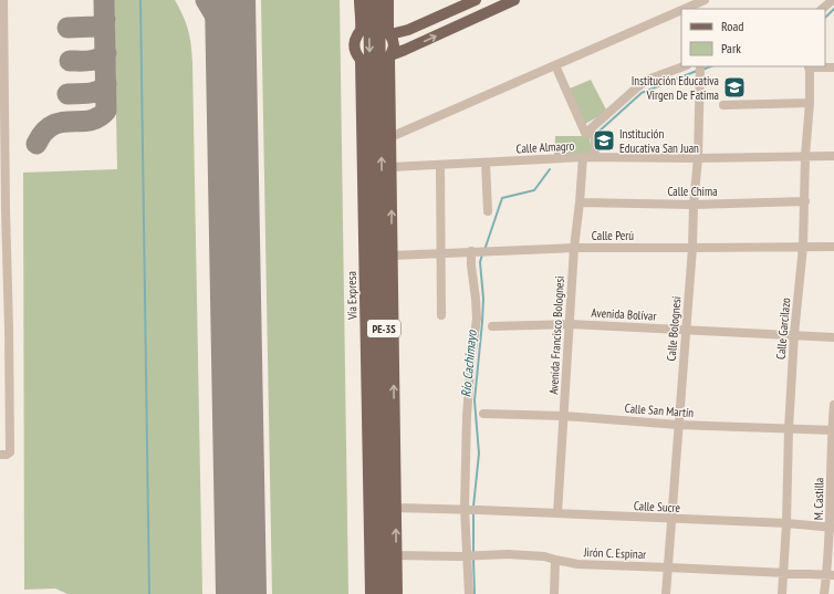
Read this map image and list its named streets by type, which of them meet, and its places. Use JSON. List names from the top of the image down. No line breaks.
{"streets":{"main road":["Vía Expresa","PE-3S"],"street":["Calle Almagro","Calle Chima","Calle Perú","Avenida Bolívar","Calle Bolognesi","Calle Garcilazo","Avenida Francisco Bolognesi","Calle San Martín","M. Castilla","Calle Sucre","Jirón C. Espinar"]},"crossings":[["Calle Almagro","Vía Expresa"],["Calle Almagro","Calle Bolognesi"],["Calle Almagro","Calle Garcilazo"],["Calle Almagro","Avenida Francisco Bolognesi"],["Calle Chima","Calle Bolognesi"],["Calle Chima","Calle Garcilazo"],["Calle Chima","Avenida Francisco Bolognesi"],["Calle Perú","Vía Expresa"],["Calle Perú","Calle Bolognesi"],["Calle Perú","Calle Garcilazo"],["Calle Perú","Avenida Francisco Bolognesi"],["Vía Expresa","Calle Sucre"],["Vía Expresa","Jirón C. Espinar"],["Avenida Bolívar","Calle Bolognesi"],["Avenida Bolívar","Calle Garcilazo"],["Avenida Bolívar","Avenida Francisco Bolognesi"],["Calle Bolognesi","Calle San Martín"],["Calle Bolognesi","Calle Sucre"],["Calle Bolognesi","Jirón C. Espinar"],["Calle Garcilazo","Calle San Martín"],["Calle Garcilazo","Calle Sucre"],["Calle Garcilazo","Jirón C. Espinar"],["Avenida Francisco Bolognesi","Calle San Martín"],["Avenida Francisco Bolognesi","Calle Sucre"],["Calle San Martín","M. Castilla"],["M. Castilla","Calle Sucre"],["M. Castilla","Jirón C. Espinar"]],"water":["Río Cachimayo"],"places":{"school or university":["Institución Educativa Virgen De Fatima","Institución Educativa San Juan"]},"legend":["Road","Park"]}
